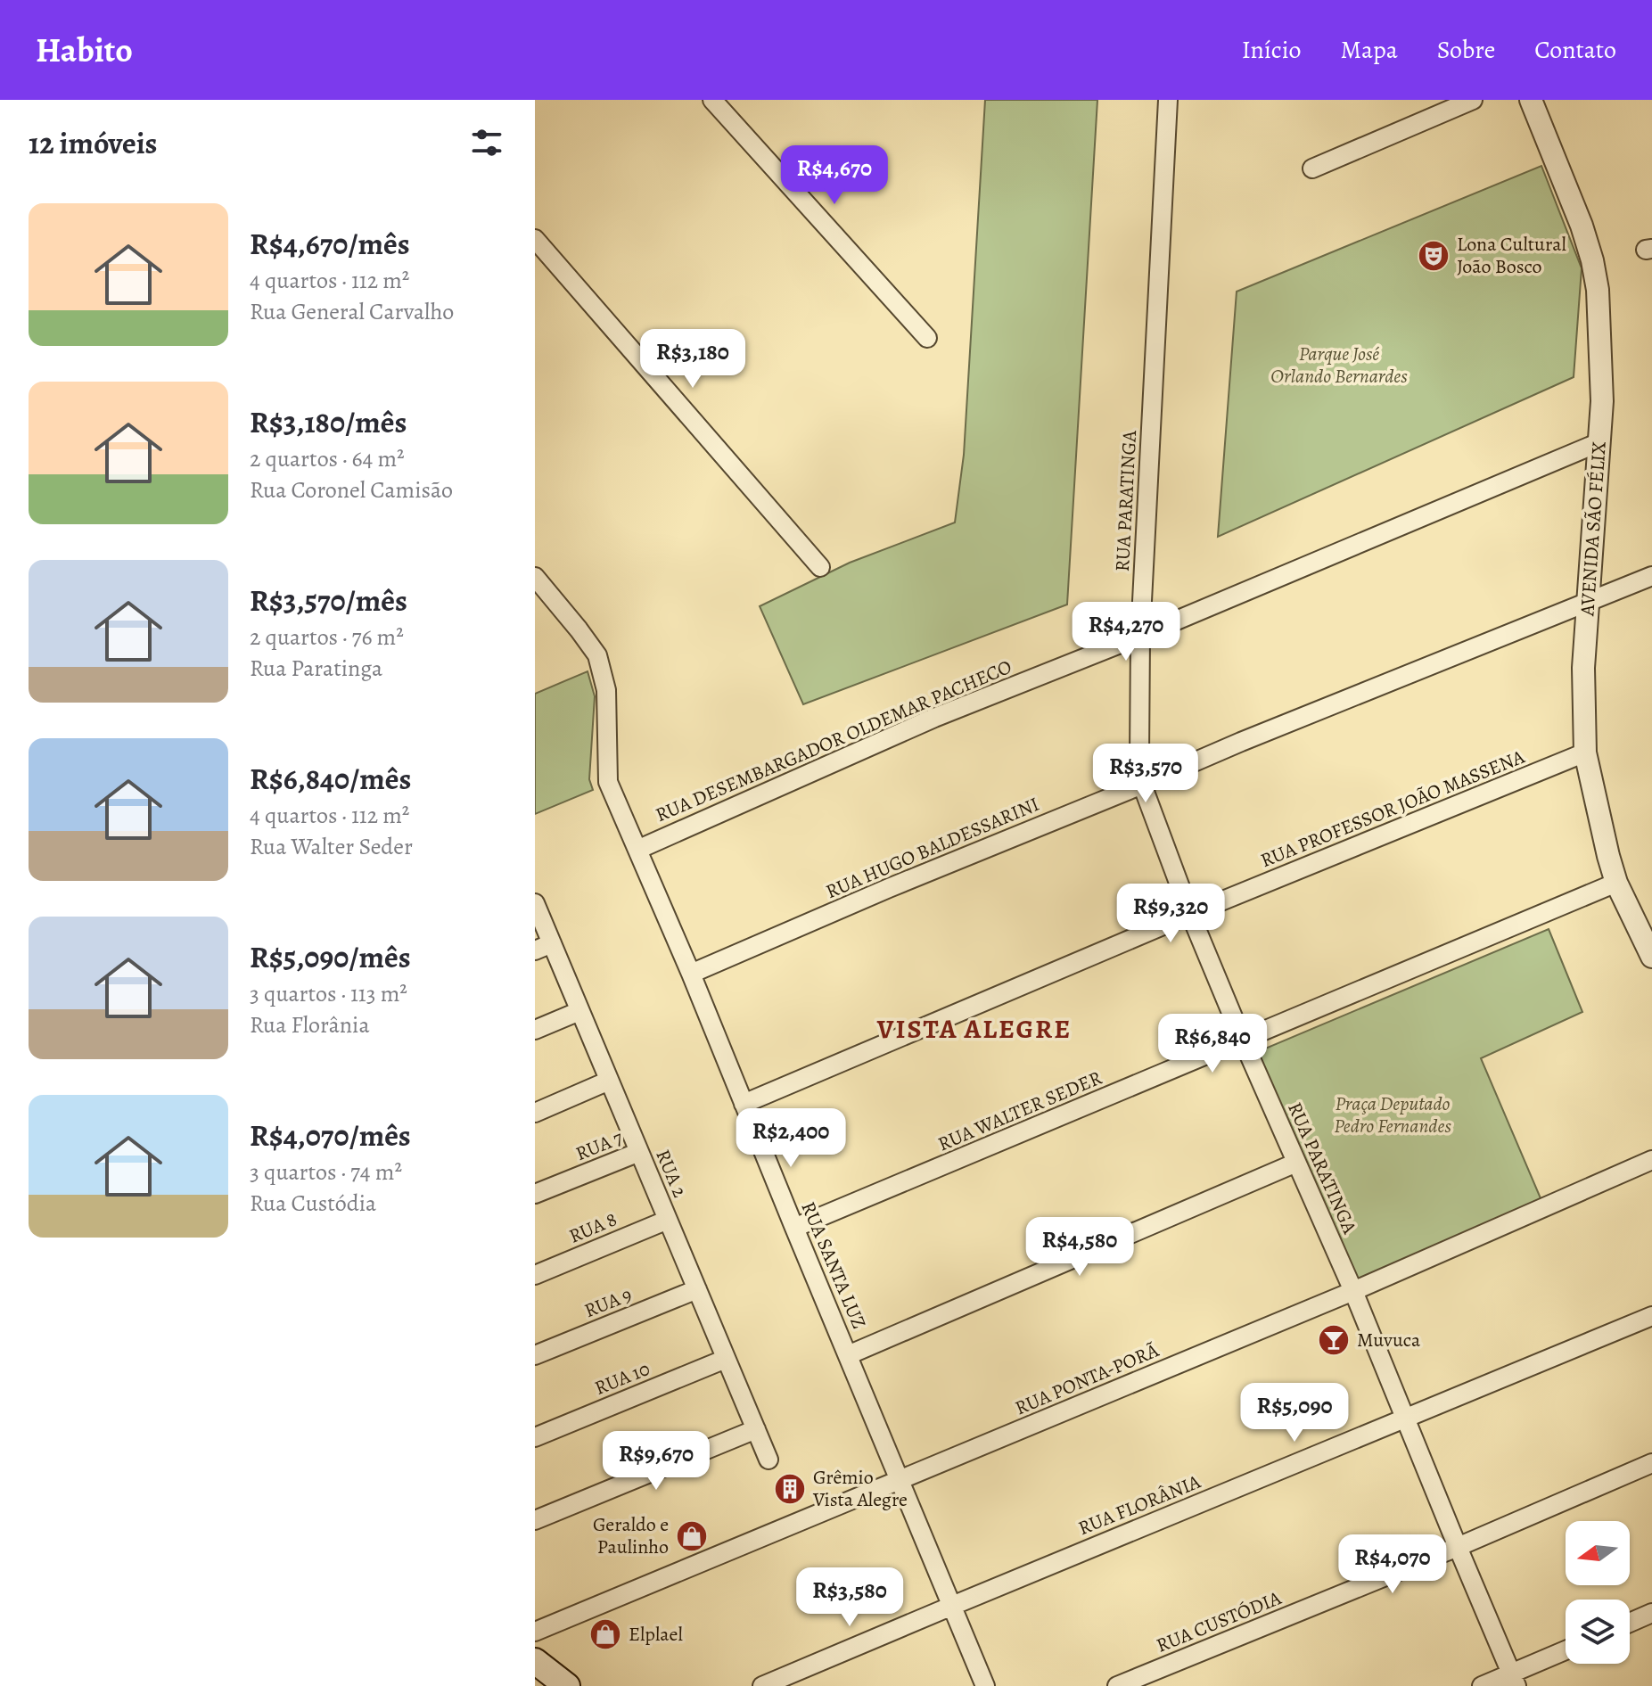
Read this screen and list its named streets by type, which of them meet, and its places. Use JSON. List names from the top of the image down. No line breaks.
{"streets":{"street":["RUA PARATINGA","AVENIDA SÃO FÉLIX","RUA DESEMBARGADOR OLDEMAR PACHECO","RUA PROFESSOR JOÃO MASSENA","RUA HUGO BALDESSARINI","RUA WALTER SEDER","RUA 7","RUA 2","RUA 8","RUA SANTA LUZ","RUA 9","RUA 10","RUA PONTA-PORÃ","RUA FLORÂNIA","RUA CUSTÓDIA"]},"crossings":[["RUA PARATINGA","RUA DESEMBARGADOR OLDEMAR PACHECO"],["RUA PARATINGA","RUA PROFESSOR JOÃO MASSENA"],["RUA PARATINGA","RUA HUGO BALDESSARINI"],["RUA PARATINGA","RUA WALTER SEDER"],["RUA PARATINGA","RUA PONTA-PORÃ"],["RUA PARATINGA","RUA FLORÂNIA"],["RUA PARATINGA","RUA CUSTÓDIA"],["AVENIDA SÃO FÉLIX","RUA DESEMBARGADOR OLDEMAR PACHECO"],["AVENIDA SÃO FÉLIX","RUA PROFESSOR JOÃO MASSENA"],["AVENIDA SÃO FÉLIX","RUA HUGO BALDESSARINI"],["AVENIDA SÃO FÉLIX","RUA WALTER SEDER"],["RUA DESEMBARGADOR OLDEMAR PACHECO","RUA SANTA LUZ"],["RUA PROFESSOR JOÃO MASSENA","RUA SANTA LUZ"],["RUA HUGO BALDESSARINI","RUA SANTA LUZ"],["RUA WALTER SEDER","RUA SANTA LUZ"],["RUA 7","RUA 2"],["RUA 2","RUA 8"],["RUA 2","RUA 9"],["RUA 2","RUA 10"],["RUA SANTA LUZ","RUA PONTA-PORÃ"],["RUA SANTA LUZ","RUA FLORÂNIA"]],"districts":["VISTA ALEGRE"],"parks":["Parque José Orlando Bernardes","Praça Deputado Pedro Fernandes"],"places":{"theatre":["Lona Cultural João Bosco"],"bar":["Muvuca"],"building":["Grêmio Vista Alegre"],"shop":["Geraldo e Paulinho","Elplael"]},"north":"left","page":{"header":"Habito","nav":["Início","Mapa","Sobre","Contato"],"heading":"12 imóveis","price":["R$4,670","R$3,180","R$4,270","R$3,570","R$9,320","R$6,840","R$2,400","R$4,580","R$5,090","R$9,670","R$4,070","R$3,580"],"list":[{"name":"R$4,670/mês","note":"4 quartos · 112 m² · Rua General Carvalho"},{"name":"R$3,180/mês","note":"2 quartos · 64 m² · Rua Coronel Camisão"},{"name":"R$3,570/mês","note":"2 quartos · 76 m² · Rua Paratinga"},{"name":"R$6,840/mês","note":"4 quartos · 112 m² · Rua Walter Seder"},{"name":"R$5,090/mês","note":"3 quartos · 113 m² · Rua Florânia"},{"name":"R$4,070/mês","note":"3 quartos · 74 m² · Rua Custódia"}]}}
